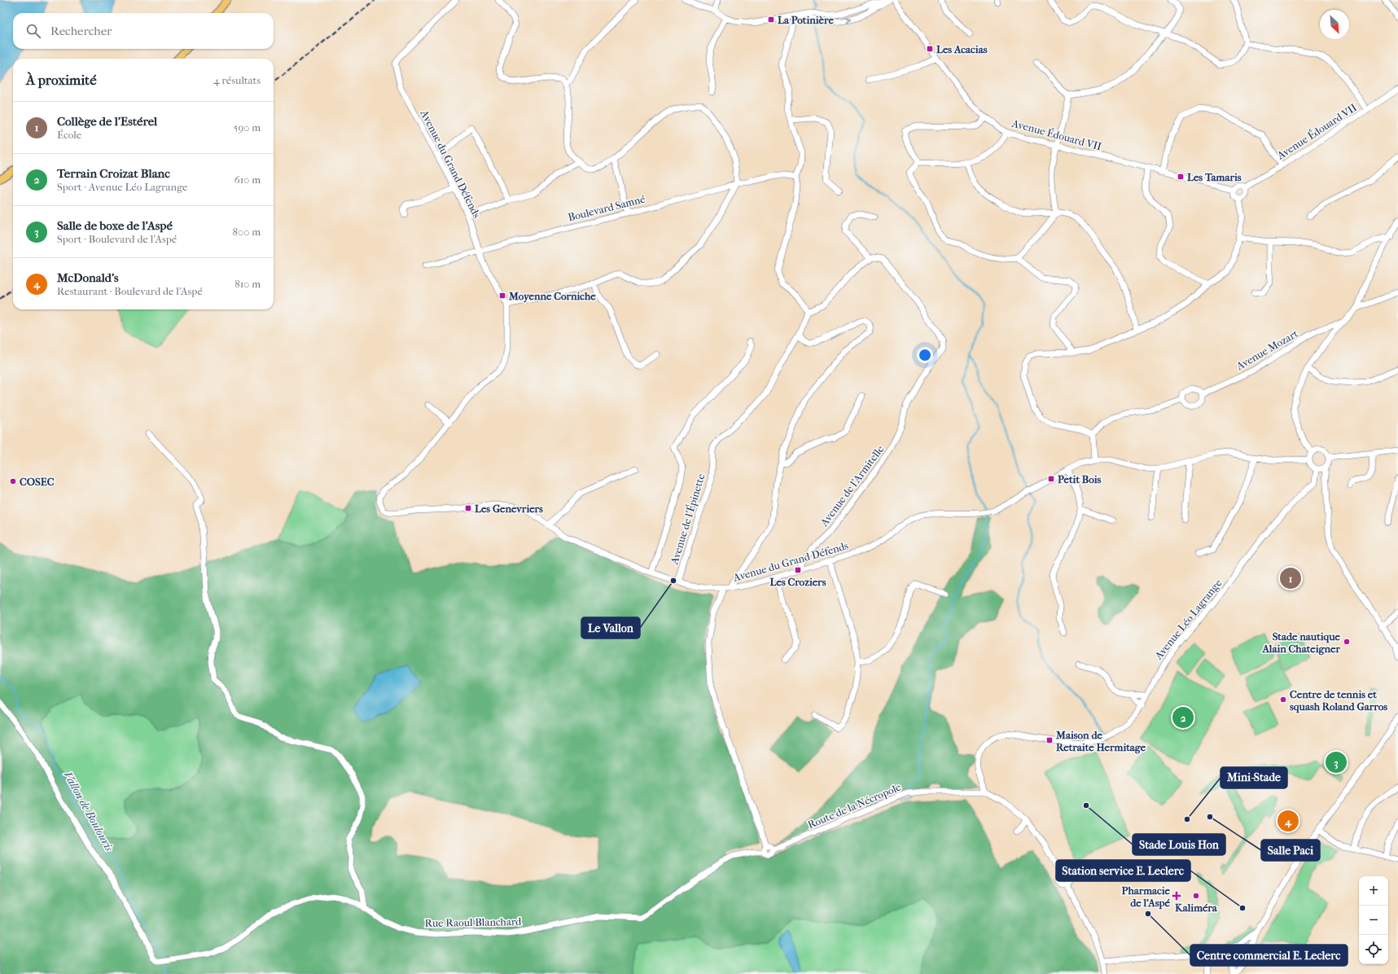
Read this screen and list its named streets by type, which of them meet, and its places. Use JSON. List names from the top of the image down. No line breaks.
{"streets":{"street":["Avenue Édouard VII","Avenue du Grand Défends","Boulevard Samné","Avenue Mozart","Avenue de l'Armitelle","Avenue de l'Épinette","Avenue Léo Lagrange","Route de la Nécropole","Rue Raoul Blanchard"]},"crossings":[["Avenue du Grand Défends","Boulevard Samné"],["Avenue du Grand Défends","Avenue de l'Armitelle"],["Avenue du Grand Défends","Avenue de l'Épinette"],["Avenue Léo Lagrange","Route de la Nécropole"],["Route de la Nécropole","Rue Raoul Blanchard"]],"water":["Vallon de Boulouris"],"places":{"transit":["La Potinière","Les Acacias","Les Tamaris","Moyenne Corniche","Petit Bois","Les Genevriers","Les Croziers","Maison de Retraite Hermitage"],"other":["COSEC","Le Vallon","Stade nautique Alain Chateigner","Centre de tennis et squash Roland Garros","Stade Louis Hon","Salle Paci","Mini-Stade","Kaliméra","Station service E. Leclerc","Centre commercial E. Leclerc"],"health":["Pharmacie de l'Aspé"]},"north":"bottom right","page":{"search":"Rechercher","heading":["À proximité","4 résultats"],"list":[{"mark":"1","name":"Collège de l'Estérel","note":"École","value":"590 m"},{"mark":"2","name":"Terrain Croizat Blanc","note":"Sport · Avenue Léo Lagrange","value":"610 m"},{"mark":"3","name":"Salle de boxe de l'Aspé","note":"Sport · Boulevard de l'Aspé","value":"800 m"},{"mark":"4","name":"McDonald's","note":"Restaurant · Boulevard de l'Aspé","value":"810 m"}],"pins":["1","2","3","4"],"map_buttons":["+","−"]}}
